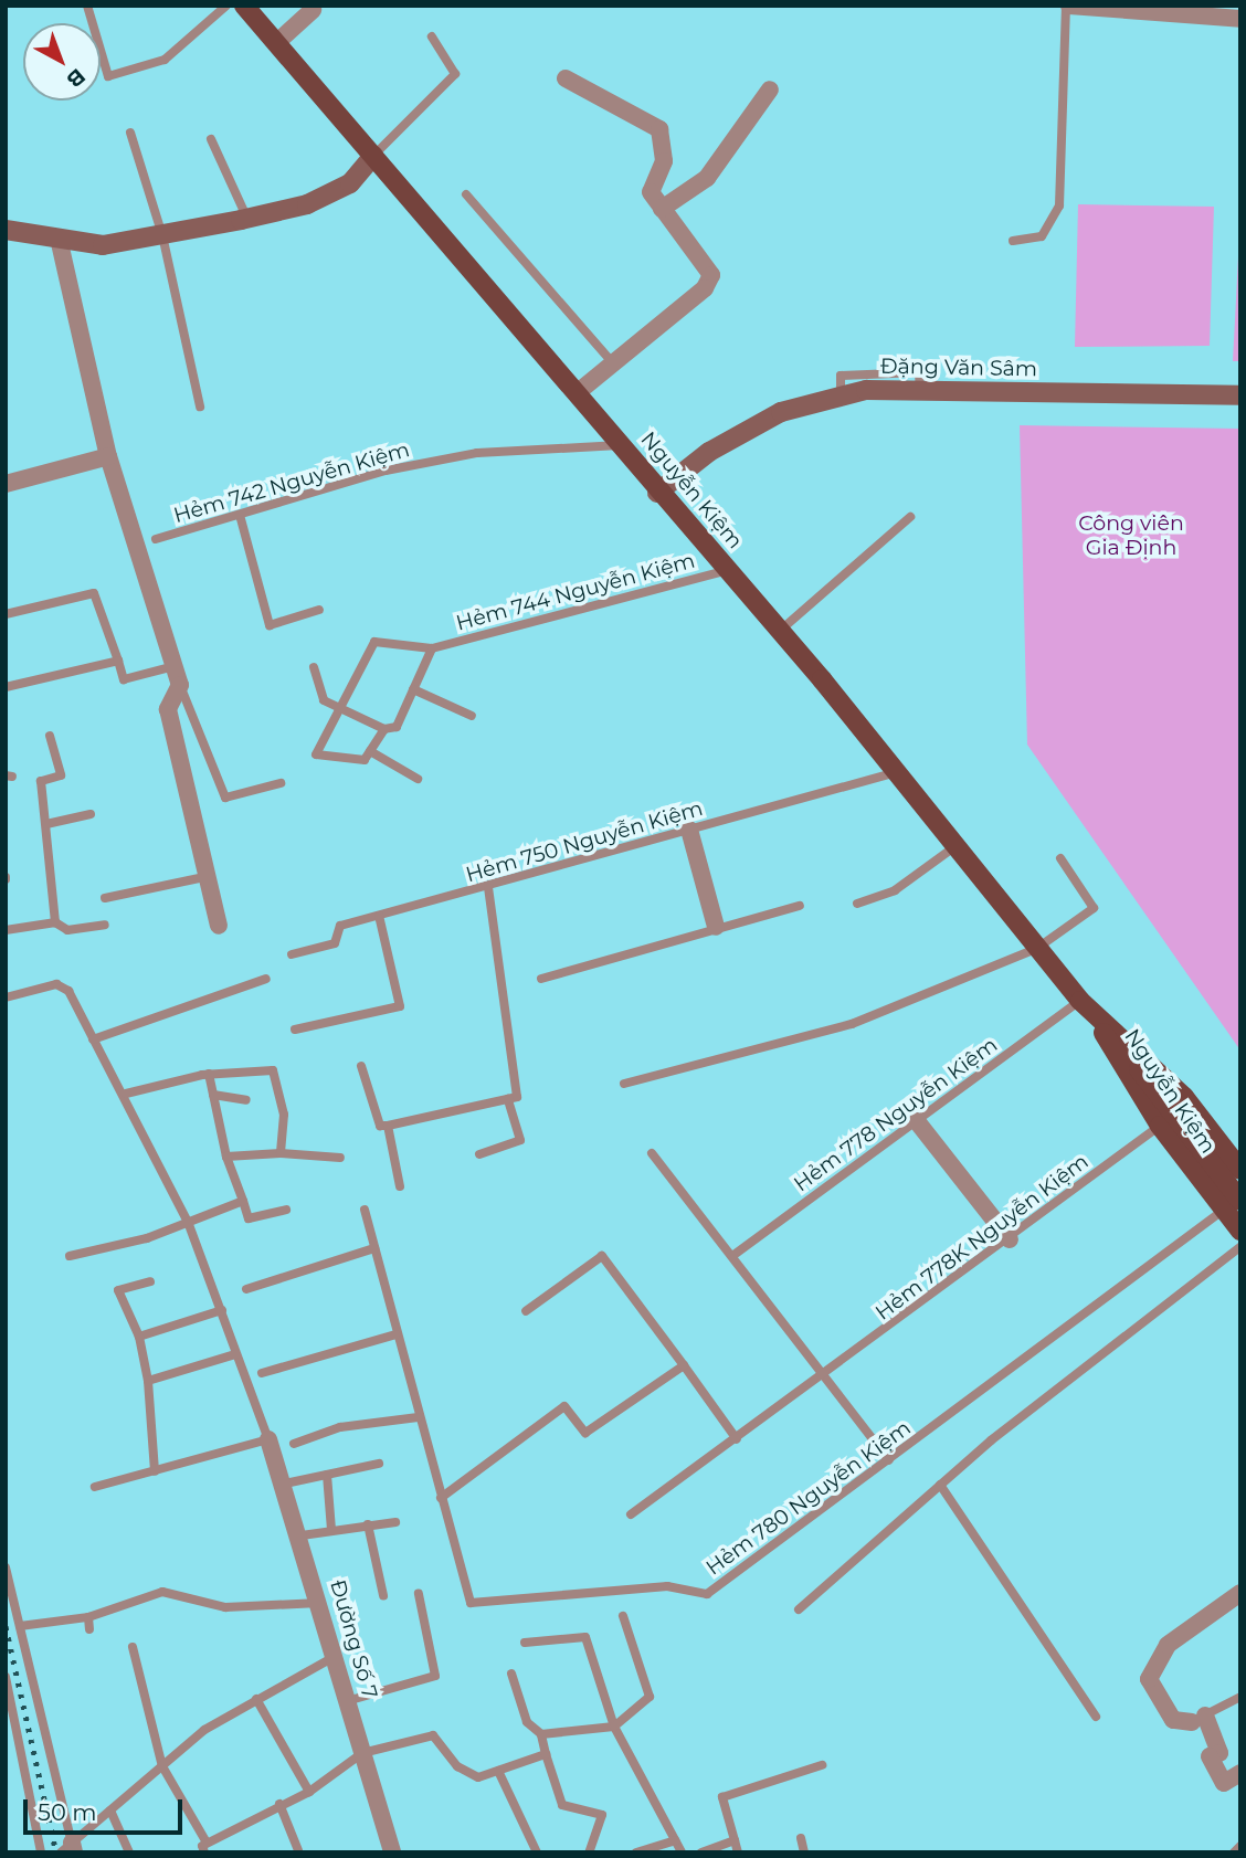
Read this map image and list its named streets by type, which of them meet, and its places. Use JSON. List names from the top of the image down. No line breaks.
{"streets":{"main road":["Nguyễn Kiệm"],"street":["Đặng Văn Sâm","Đường Số 7"],"lane":["Hẻm 742 Nguyễn Kiệm","Hẻm 744 Nguyễn Kiệm","Hẻm 750 Nguyễn Kiệm","Hẻm 778 Nguyễn Kiệm","Hẻm 778K Nguyễn Kiệm","Hẻm 780 Nguyễn Kiệm"]},"crossings":[["Đặng Văn Sâm","Nguyễn Kiệm"],["Hẻm 742 Nguyễn Kiệm","Nguyễn Kiệm"],["Nguyễn Kiệm","Hẻm 744 Nguyễn Kiệm"],["Nguyễn Kiệm","Hẻm 750 Nguyễn Kiệm"],["Nguyễn Kiệm","Hẻm 778 Nguyễn Kiệm"],["Nguyễn Kiệm","Hẻm 778K Nguyễn Kiệm"],["Nguyễn Kiệm","Hẻm 780 Nguyễn Kiệm"]],"parks":["Công viên Gia Định"],"scale_bar":"50 m","north":"bottom right"}
